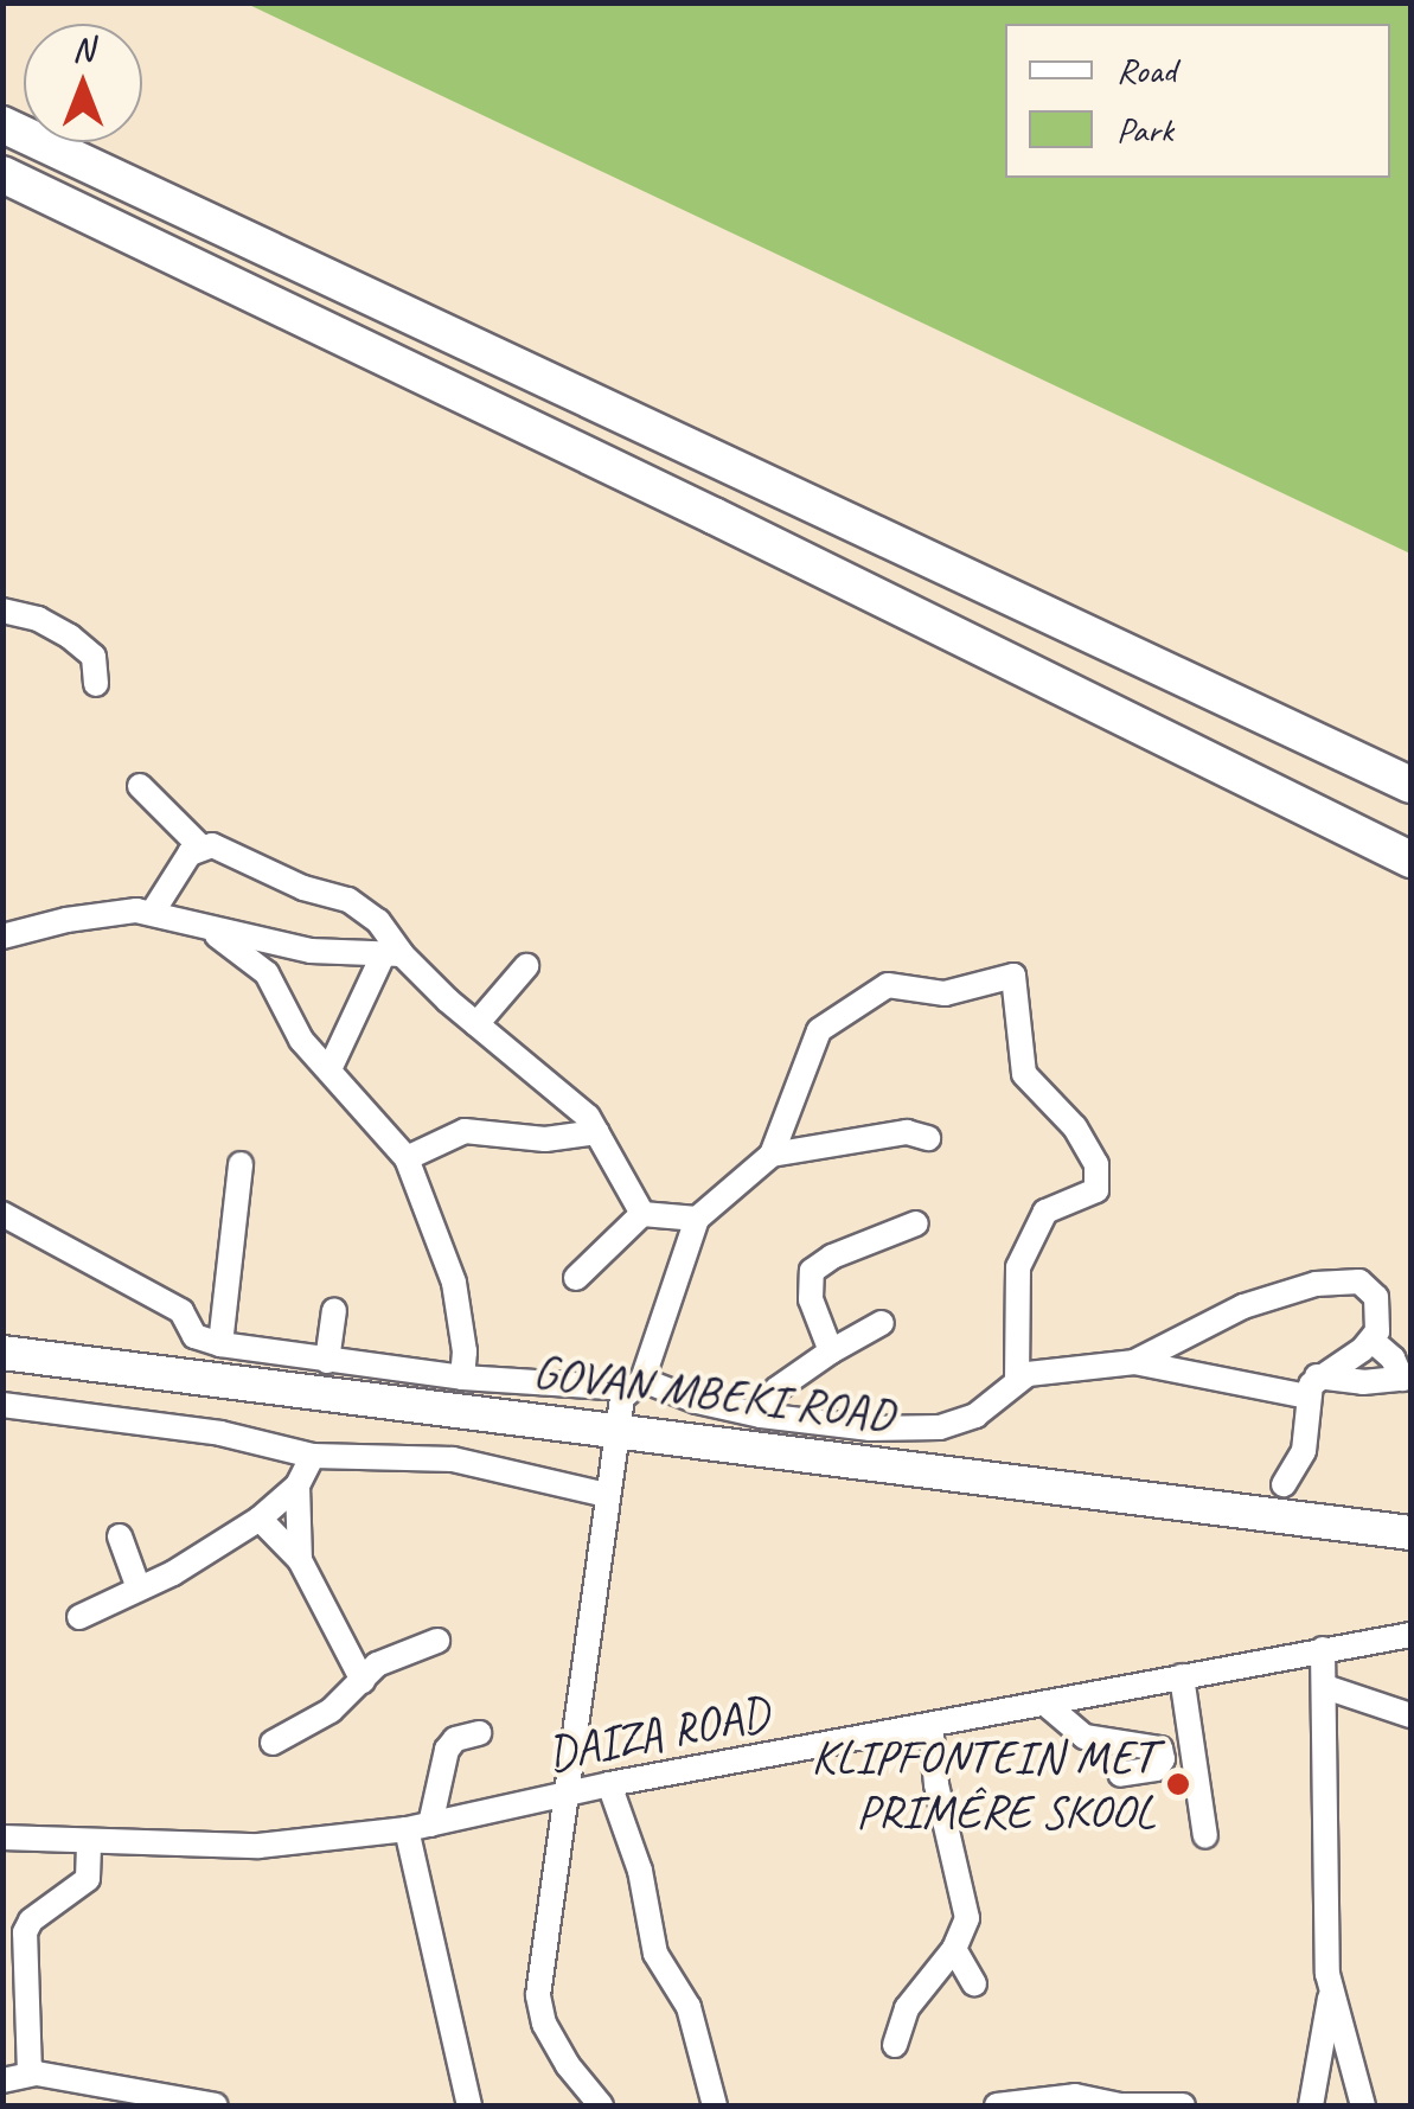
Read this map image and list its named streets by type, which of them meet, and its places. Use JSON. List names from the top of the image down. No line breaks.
{"streets":{"main road":["GOVAN MBEKI ROAD"],"street":["DAIZA ROAD"]},"places":["KLIPFONTEIN MET PRIMÊRE SKOOL"],"legend":["Road","Park"],"north":"top"}
